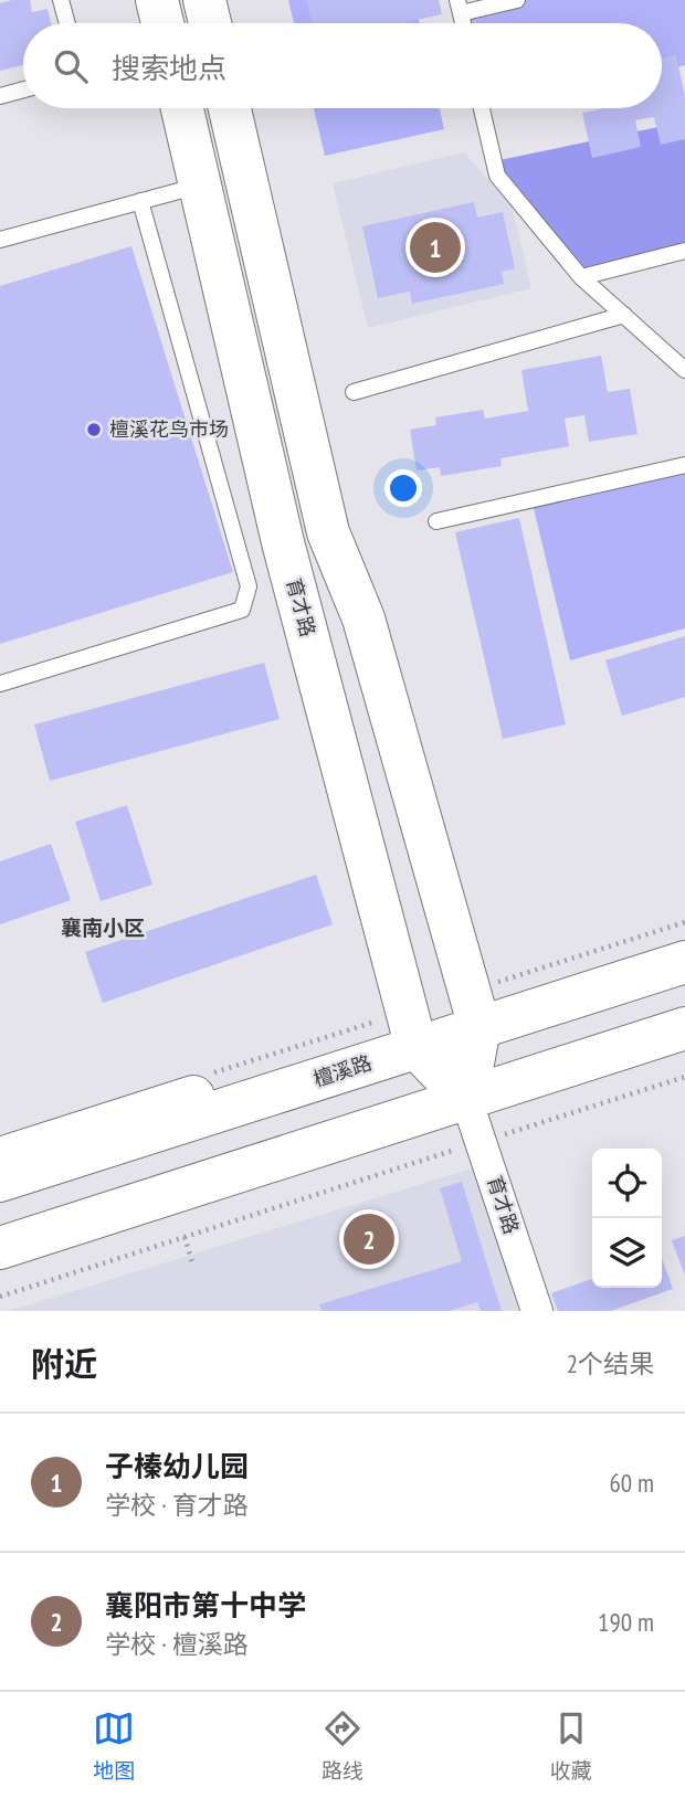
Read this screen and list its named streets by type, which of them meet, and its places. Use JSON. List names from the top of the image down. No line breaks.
{"streets":{"street":["育才路","檀溪路"]},"crossings":[["育才路","檀溪路"]],"districts":["襄南小区"],"places":["檀溪花鸟市场"],"page":{"search":"搜索地点","pins":["1","2"],"heading":["附近","2个结果"],"list":[{"mark":"1","name":"子榛幼儿园","note":"学校 · 育才路","value":"60 m"},{"mark":"2","name":"襄阳市第十中学","note":"学校 · 檀溪路","value":"190 m"}],"nav":["地图","路线","收藏"]}}
